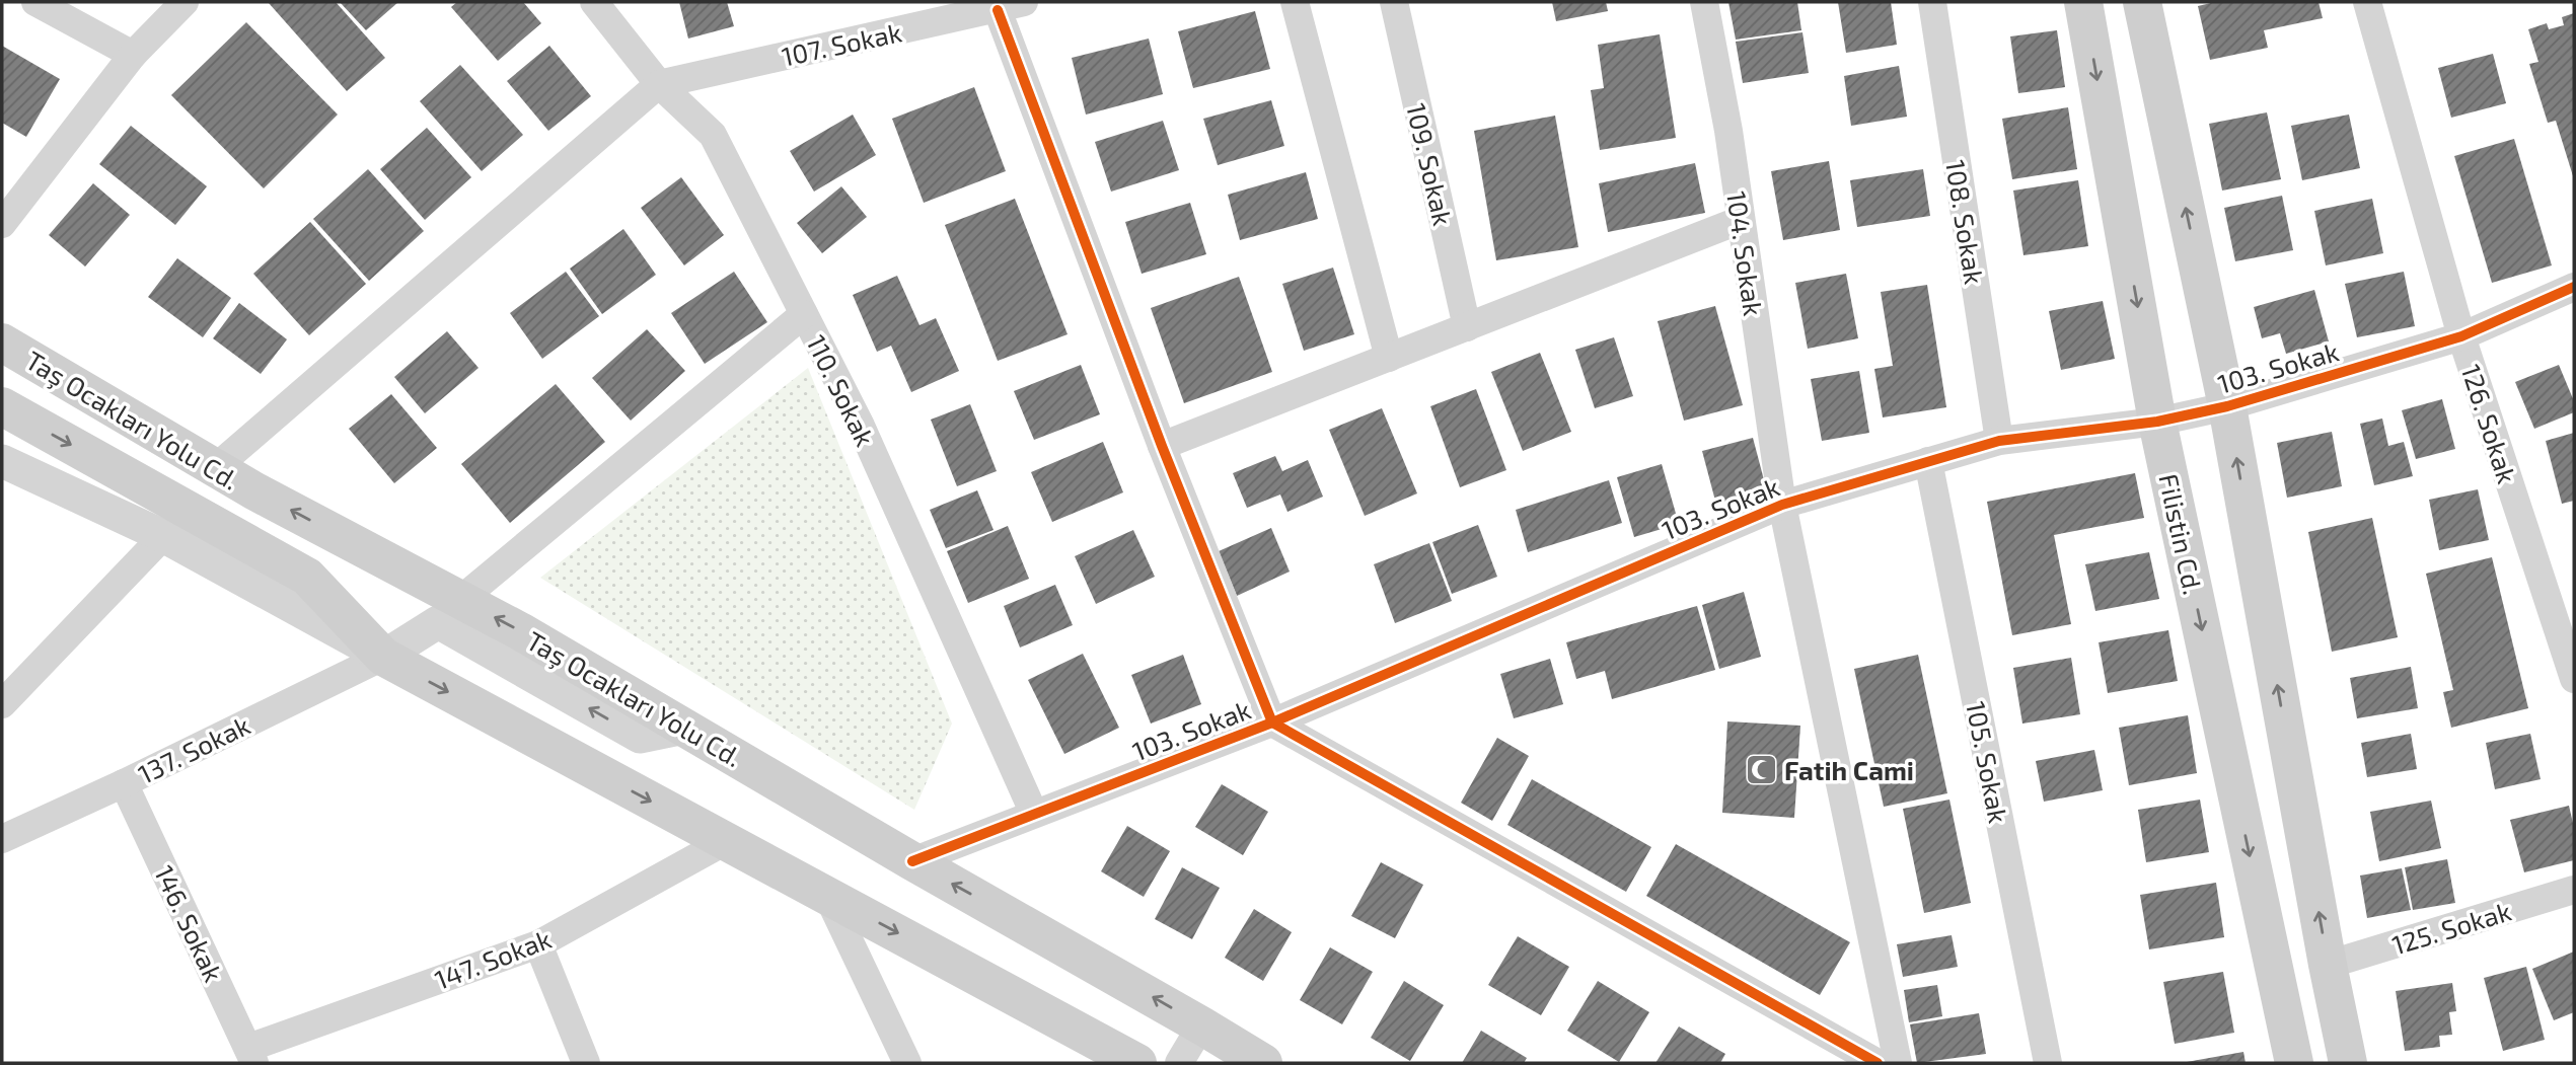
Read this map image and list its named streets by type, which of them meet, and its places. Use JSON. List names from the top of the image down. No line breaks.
{"streets":{"main road":["Taş Ocakları Yolu Cd.","Filistin Cd."],"street":["107. Sokak","109. Sokak","108. Sokak","104. Sokak","103. Sokak","110. Sokak","126. Sokak","137. Sokak","105. Sokak","146. Sokak","125. Sokak","147. Sokak"]},"crossings":[["107. Sokak","110. Sokak"],["108. Sokak","103. Sokak"],["104. Sokak","103. Sokak"],["103. Sokak","110. Sokak"],["103. Sokak","Taş Ocakları Yolu Cd."],["103. Sokak","126. Sokak"],["103. Sokak","Filistin Cd."],["103. Sokak","105. Sokak"],["Taş Ocakları Yolu Cd.","137. Sokak"],["Taş Ocakları Yolu Cd.","147. Sokak"],["137. Sokak","146. Sokak"],["146. Sokak","147. Sokak"]],"places":{"mosque":["Fatih Cami"]}}
